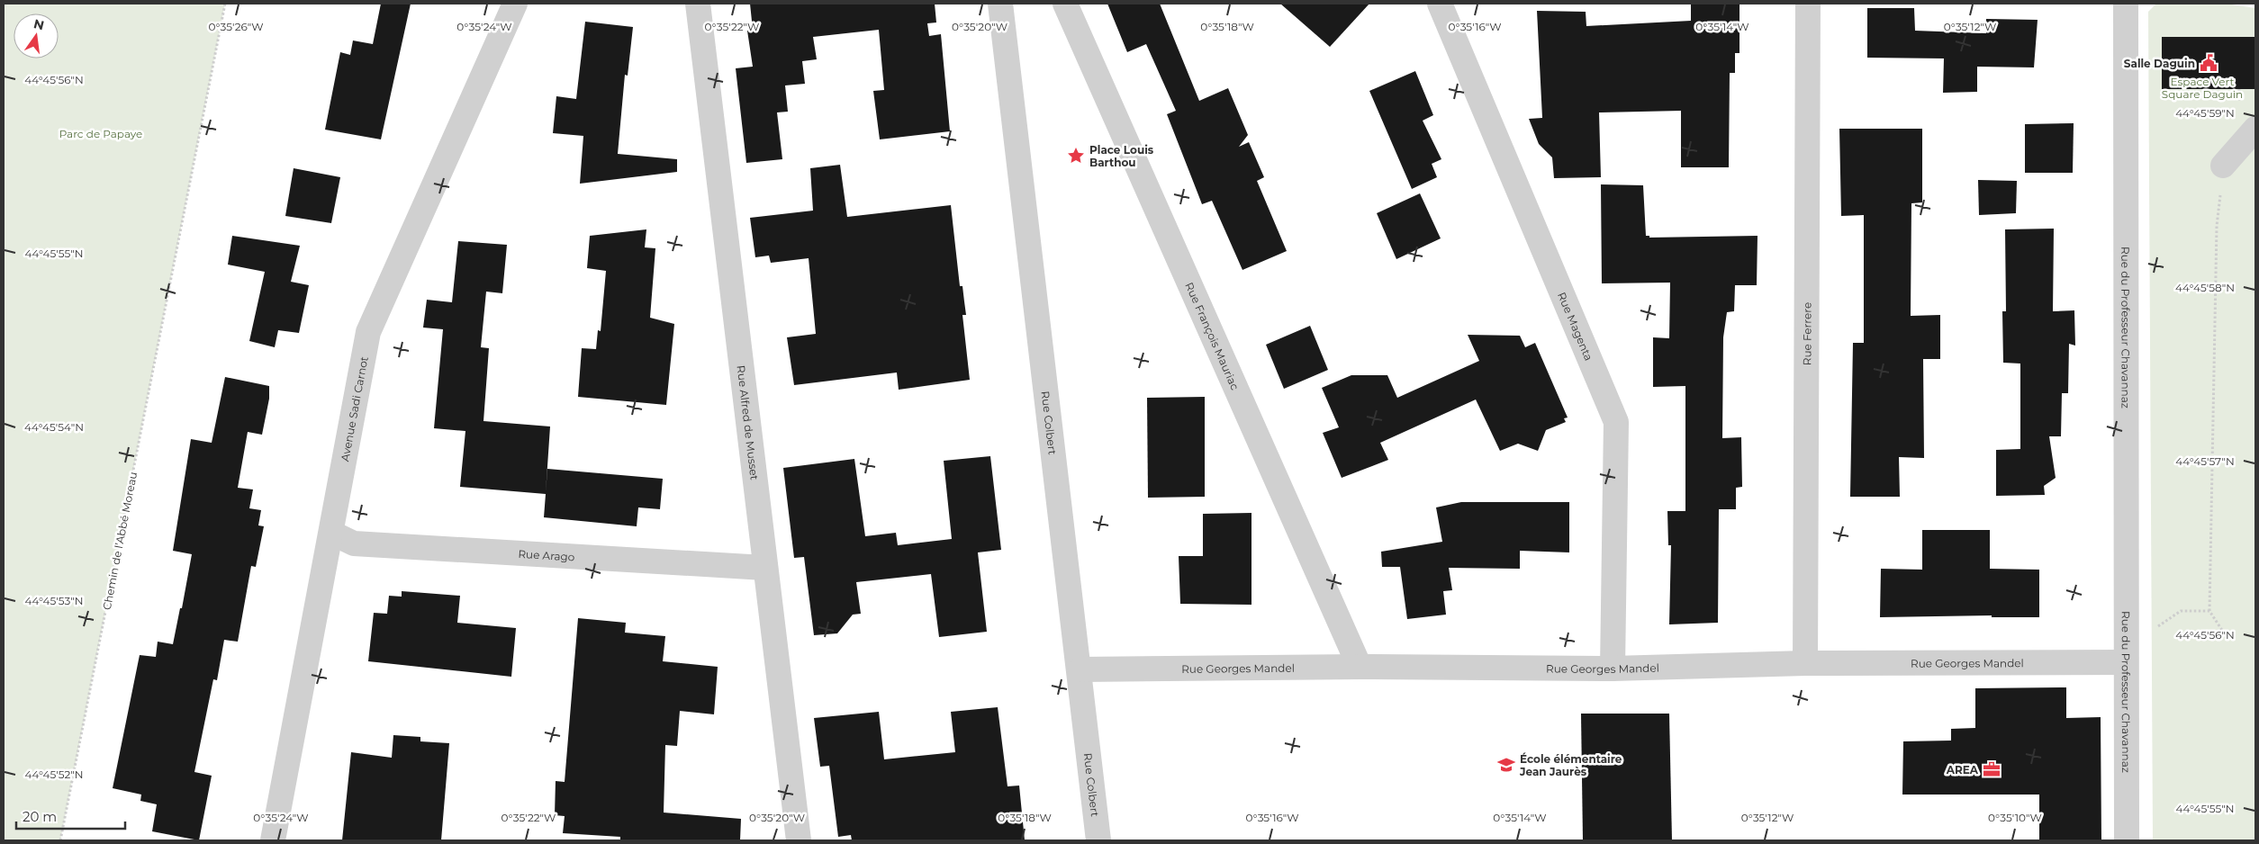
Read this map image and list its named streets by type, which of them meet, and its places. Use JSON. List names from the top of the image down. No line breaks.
{"streets":{"street":["Rue Magenta","Rue du Professeur Chavannaz","Rue Ferrere","Rue François Mauriac","Avenue Sadi Carnot","Rue Alfred de Musset","Rue Colbert","Rue Arago","Rue Georges Mandel"],"path":["Chemin de l’Abbé Moreau"]},"crossings":[["Rue Magenta","Rue Georges Mandel"],["Rue du Professeur Chavannaz","Rue Georges Mandel"],["Rue Ferrere","Rue Georges Mandel"],["Rue François Mauriac","Rue Georges Mandel"],["Avenue Sadi Carnot","Rue Arago"],["Rue Alfred de Musset","Rue Arago"],["Rue Colbert","Rue Georges Mandel"]],"parks":["Espace Vert Square Daguin","Parc de Papaye"],"places":{"public building":["Salle Daguin"],"place":["Place Louis Barthou"],"school or university":["École élémentaire Jean Jaurès"],"office":["AREA"]},"scale_bar":"20 m","north":"top","coordinates":["0°35'26\"W","0°35'24\"W","0°35'22\"W","0°35'20\"W","0°35'18\"W","0°35'16\"W","0°35'14\"W","0°35'12\"W","44°45'56\"N","44°45'59\"N","44°45'55\"N","44°45'58\"N","44°45'54\"N","44°45'57\"N","44°45'53\"N","44°45'52\"N","0°35'10\"W"]}
